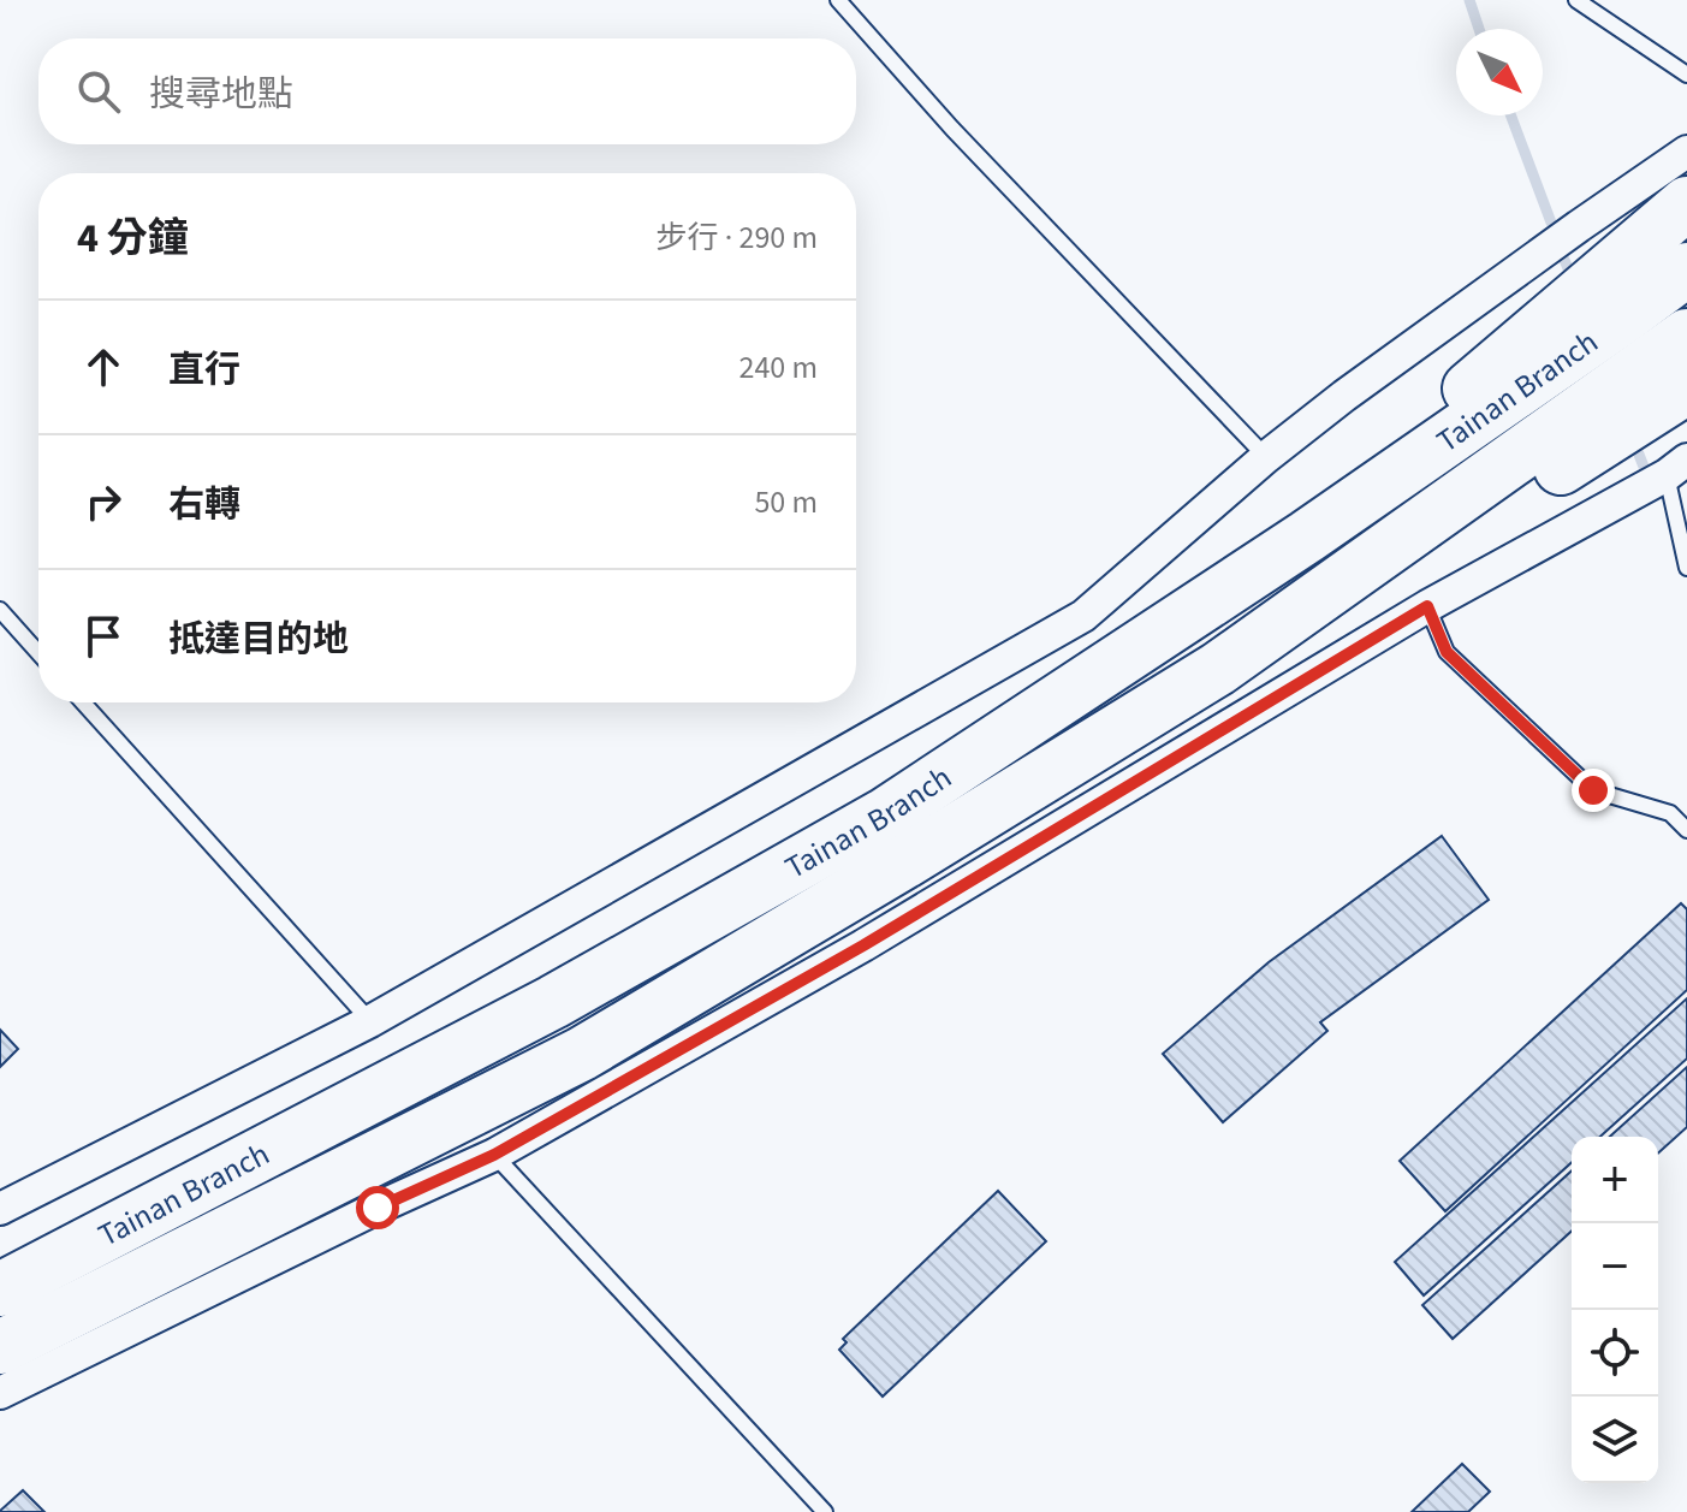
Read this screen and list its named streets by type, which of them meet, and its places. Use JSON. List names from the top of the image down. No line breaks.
{"streets":{"highway":["Tainan Branch"]},"north":"bottom right","page":{"search":"搜尋地點","heading":["4 分鐘","步行 · 290 m"],"list":[["直行","240 m"],["右轉","50 m"],"抵達目的地"],"map_buttons":["+","−"]}}
